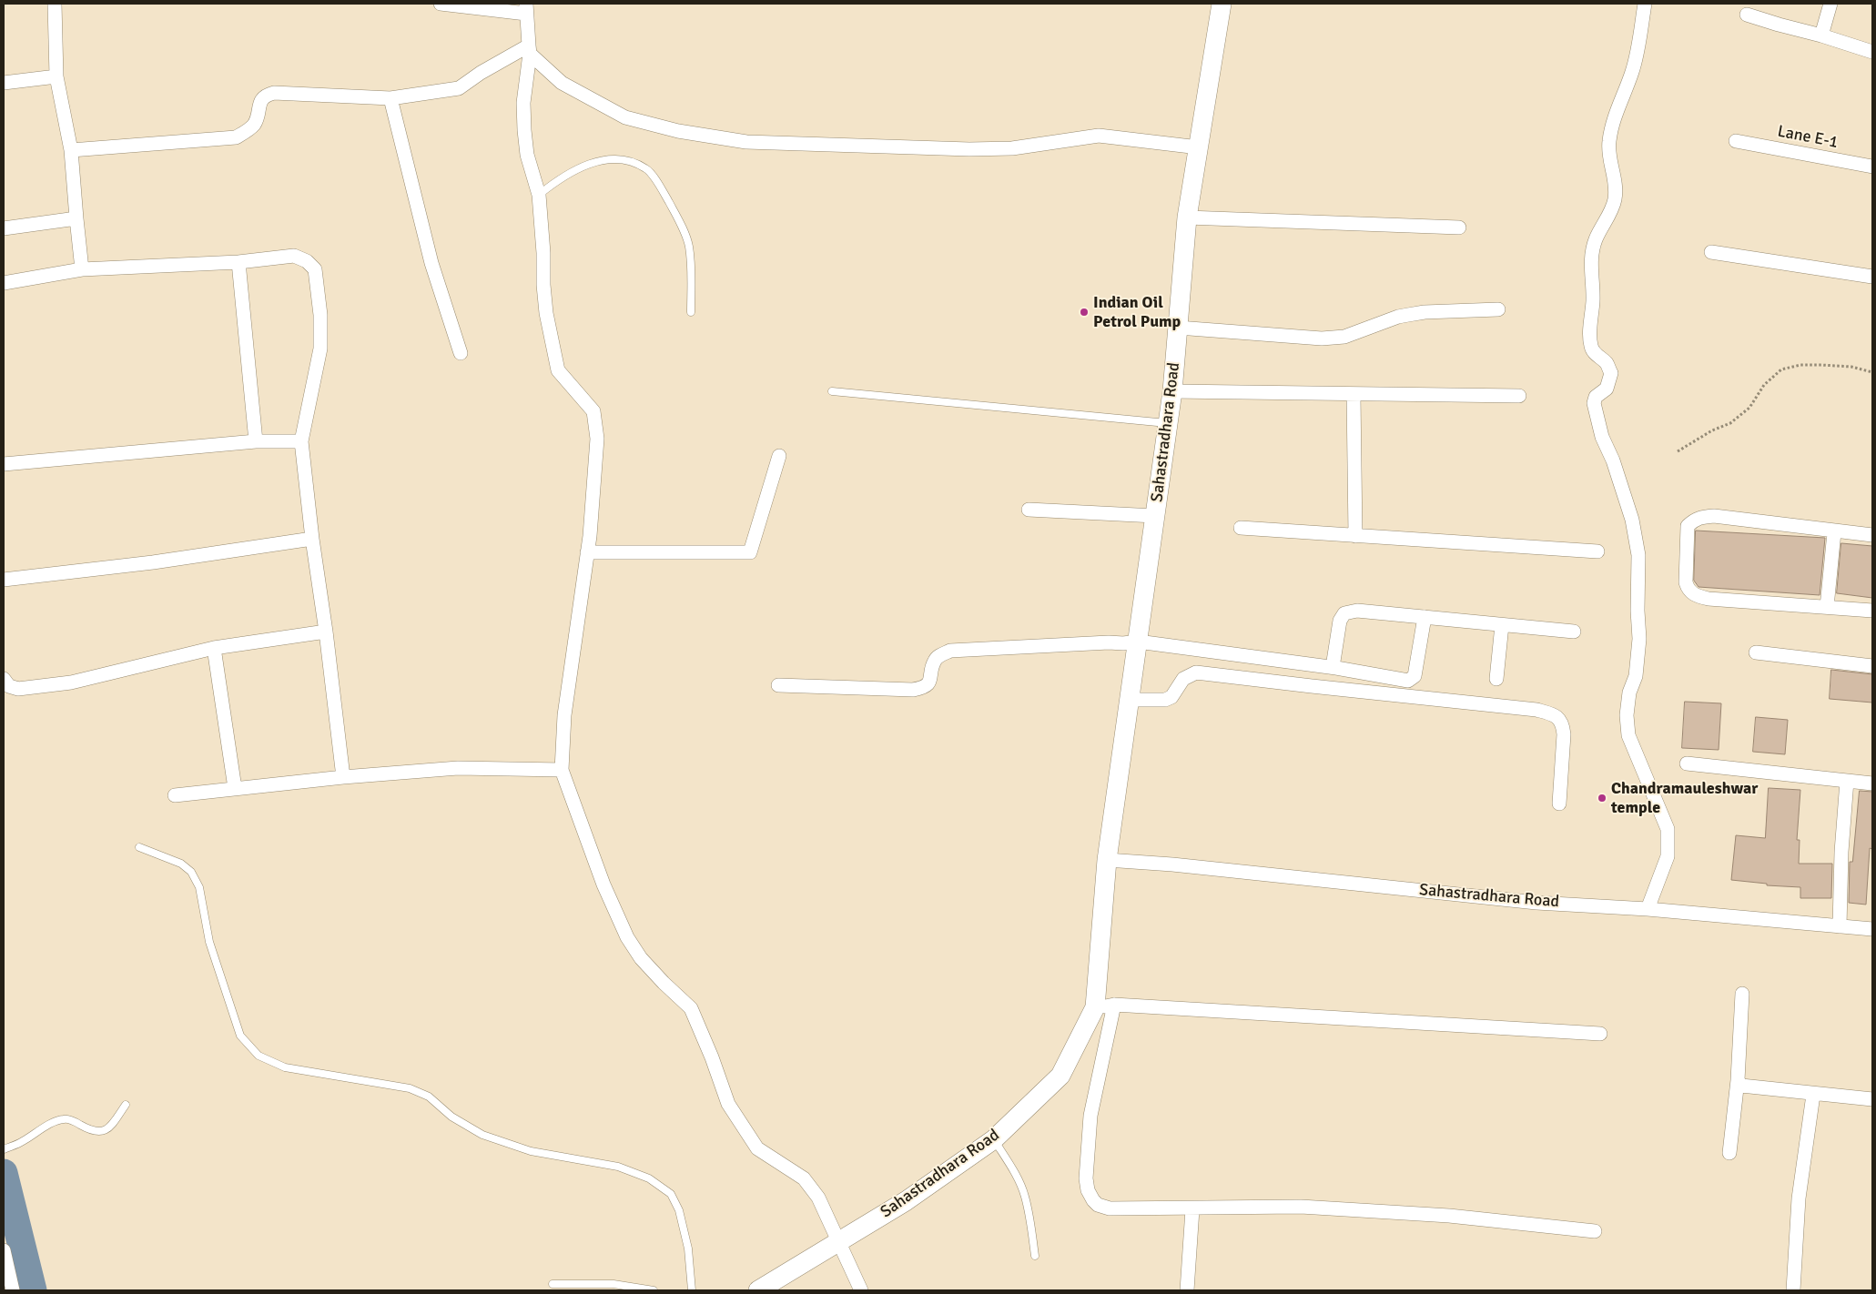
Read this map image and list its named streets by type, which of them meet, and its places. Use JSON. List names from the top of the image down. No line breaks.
{"streets":{"main road":["Sahastradhara Road"],"street":["Lane E-1"]},"places":["Indian Oil Petrol Pump","Chandramauleshwar temple"]}
